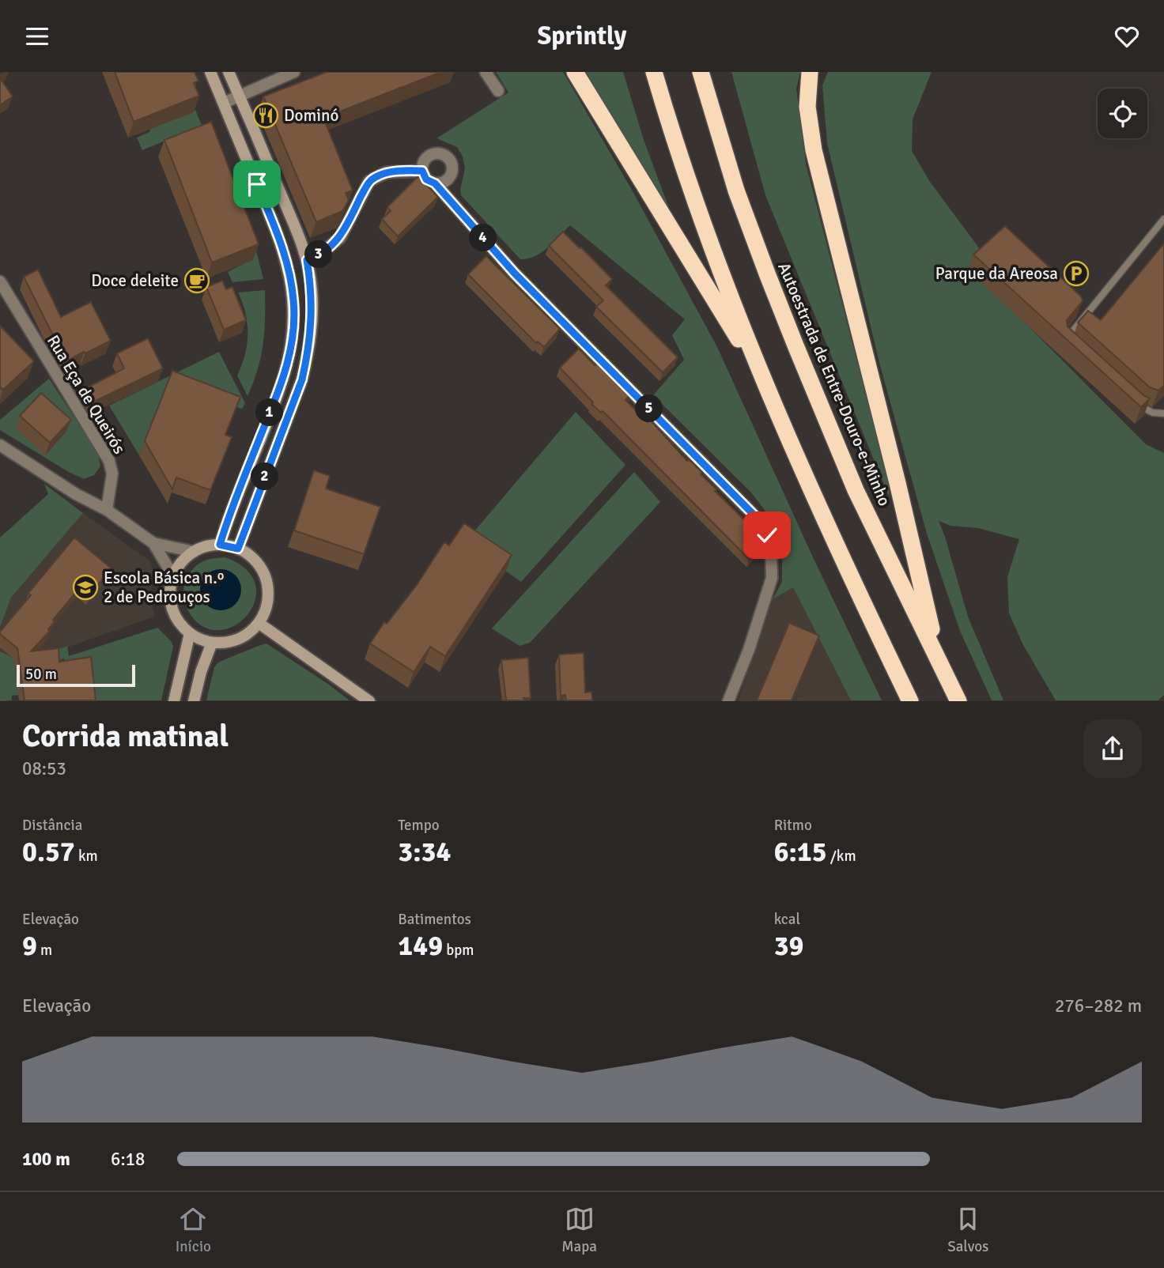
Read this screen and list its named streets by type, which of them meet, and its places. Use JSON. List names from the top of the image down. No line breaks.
{"streets":{"highway":["Autoestrada de Entre-Douro-e-Minho"],"street":["Rua Eça de Queirós"]},"places":{"restaurant":["Dominó"],"parking":["Parque da Areosa"],"cafe":["Doce deleite"],"school or university":["Escola Básica n.º 2 de Pedrouços"]},"scale_bar":"50 m","page":{"header":"Sprintly","pins":["4","3","5","1","2"],"scale":"50 m","heading":["Corrida matinal","08:53"],"stats":[["Distância","0.57 km"],["Tempo","3:34"],["Ritmo","6:15 /km"],["Elevação","9 m"],["Batimentos","149 bpm"],["kcal","39"]],"chart":["Elevação","276–282 m"],"list":[{"name":"100 m","note":"6:18"}],"tabs":["Início","Mapa","Salvos"]}}
